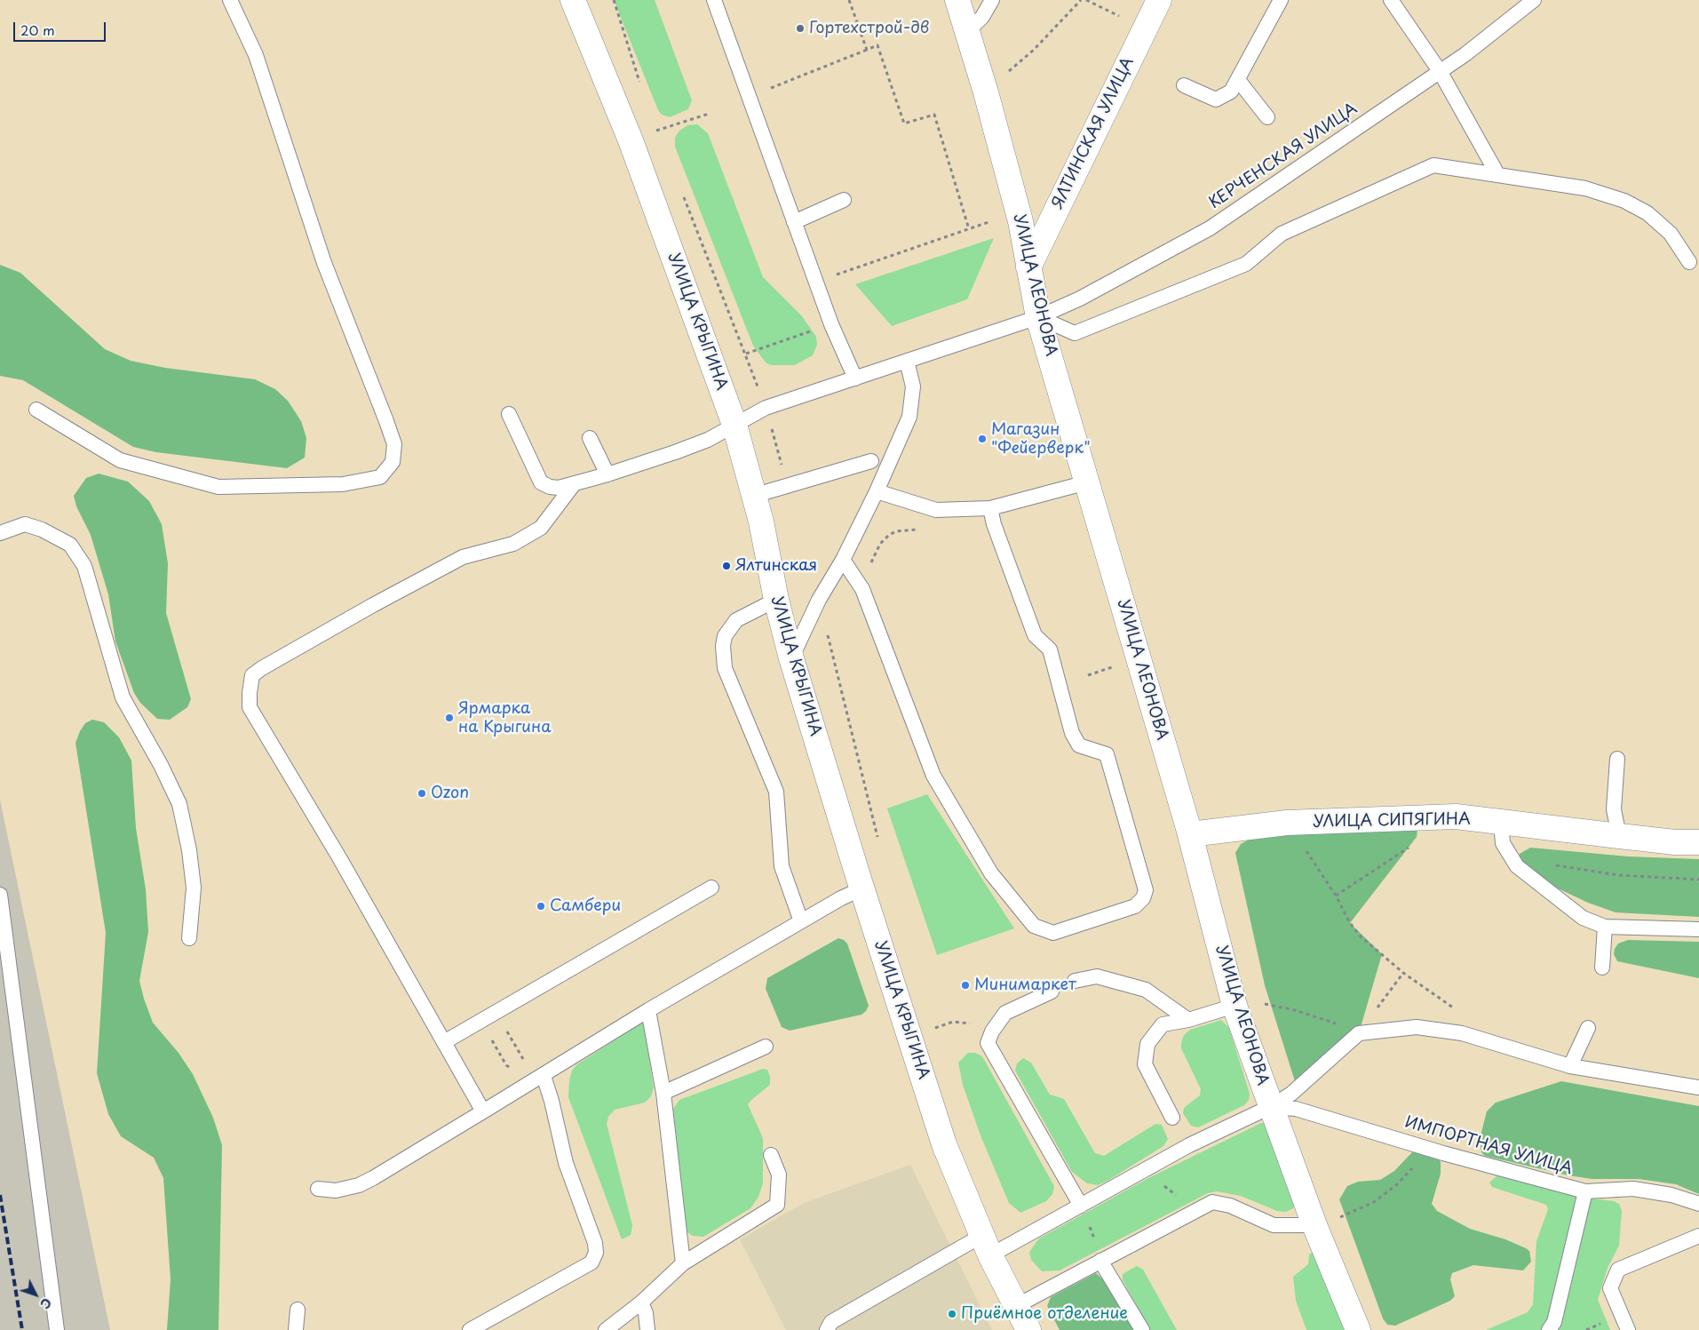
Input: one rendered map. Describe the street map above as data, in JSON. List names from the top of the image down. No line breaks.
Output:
{"streets":{"street":["ЯЛТИНСКАЯ УЛИЦА","УЛИЦА ЛЕОНОВА","УЛИЦА КРЫГИНА","УЛИЦА СИПЯГИНА"],"lane":["КЕРЧЕНСКАЯ УЛИЦА","ИМПОРТНАЯ УЛИЦА"]},"crossings":[["ЯЛТИНСКАЯ УЛИЦА","УЛИЦА ЛЕОНОВА"],["КЕРЧЕНСКАЯ УЛИЦА","УЛИЦА ЛЕОНОВА"],["КЕРЧЕНСКАЯ УЛИЦА","УЛИЦА КРЫГИНА"],["УЛИЦА ЛЕОНОВА","УЛИЦА СИПЯГИНА"],["УЛИЦА ЛЕОНОВА","ИМПОРТНАЯ УЛИЦА"]],"places":["Гортехстрой-дв","Магазин \"Фейерверк\"","Ялтинская","Ярмарка на Крыгина","Ozon","Самбери","Минимаркет","Приёмное отделение"],"scale_bar":"20 m","north":"bottom right"}
